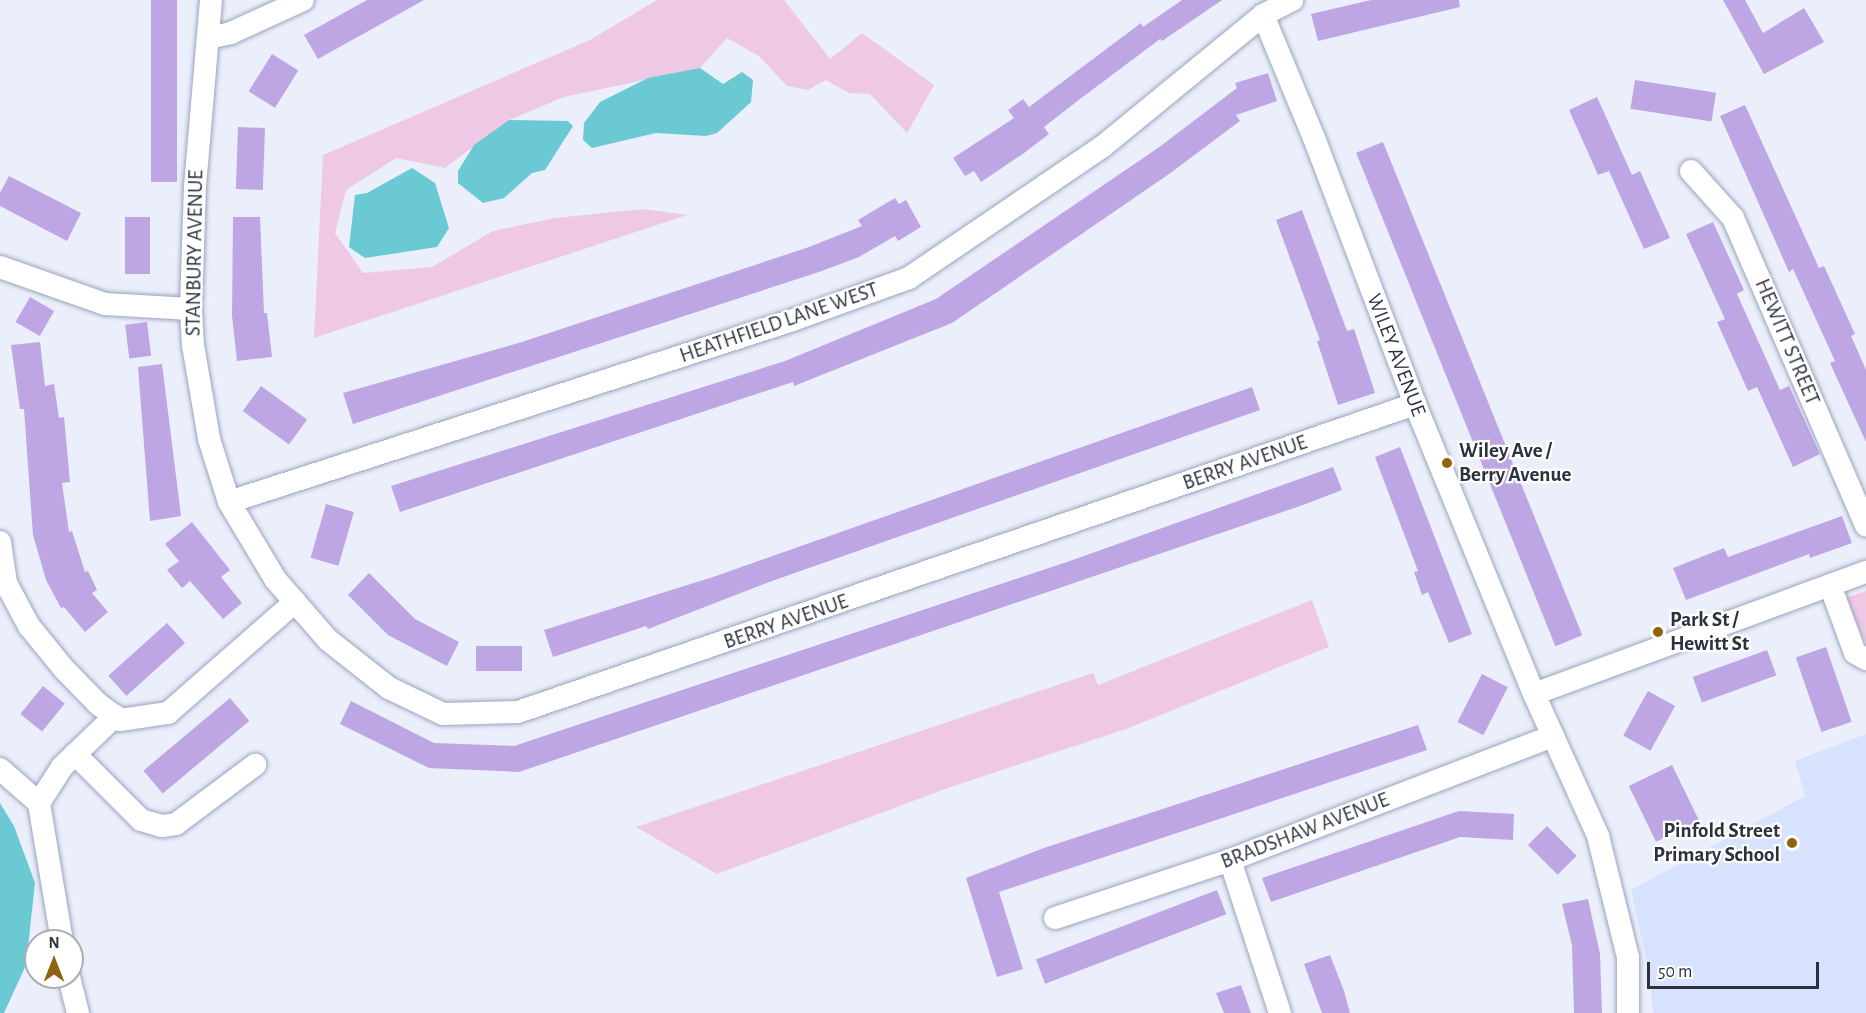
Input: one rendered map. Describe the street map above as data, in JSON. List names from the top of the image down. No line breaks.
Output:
{"streets":{"street":["STANBURY AVENUE","HEATHFIELD LANE WEST","HEWITT STREET","WILEY AVENUE","BERRY AVENUE","BRADSHAW AVENUE"]},"crossings":[["STANBURY AVENUE","HEATHFIELD LANE WEST"],["STANBURY AVENUE","BERRY AVENUE"],["HEATHFIELD LANE WEST","WILEY AVENUE"],["HEATHFIELD LANE WEST","BERRY AVENUE"],["WILEY AVENUE","BERRY AVENUE"],["WILEY AVENUE","BRADSHAW AVENUE"]],"places":["Wiley Ave / Berry Avenue","Park St / Hewitt St","Pinfold Street Primary School"],"scale_bar":"50 m","north":"top"}
